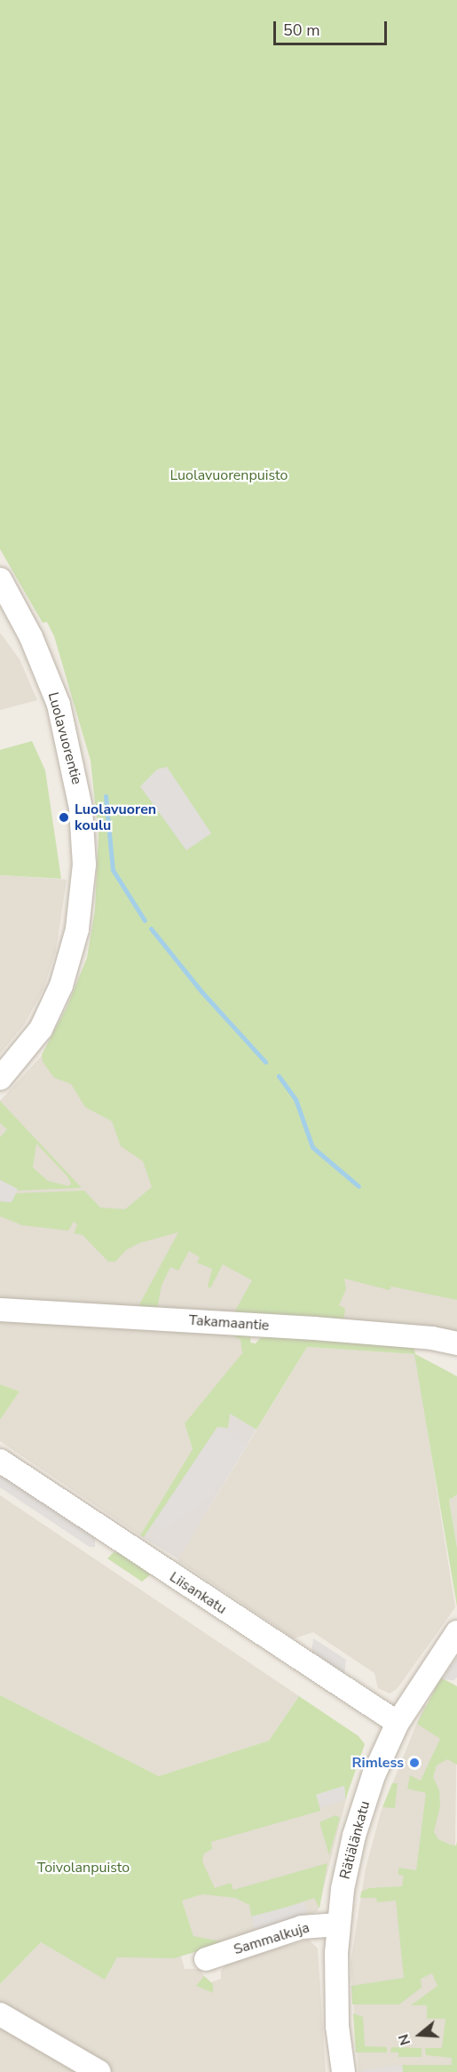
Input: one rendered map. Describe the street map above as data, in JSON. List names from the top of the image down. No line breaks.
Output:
{"streets":{"street":["Luolavuorentie","Takamaantie","Liisankatu","Rätiälänkatu","Sammalkuja"]},"crossings":[["Liisankatu","Rätiälänkatu"],["Rätiälänkatu","Sammalkuja"]],"parks":["Luolavuorenpuisto","Toivolanpuisto"],"places":["Luolavuoren koulu","Rimless"],"scale_bar":"50 m","north":"left"}
